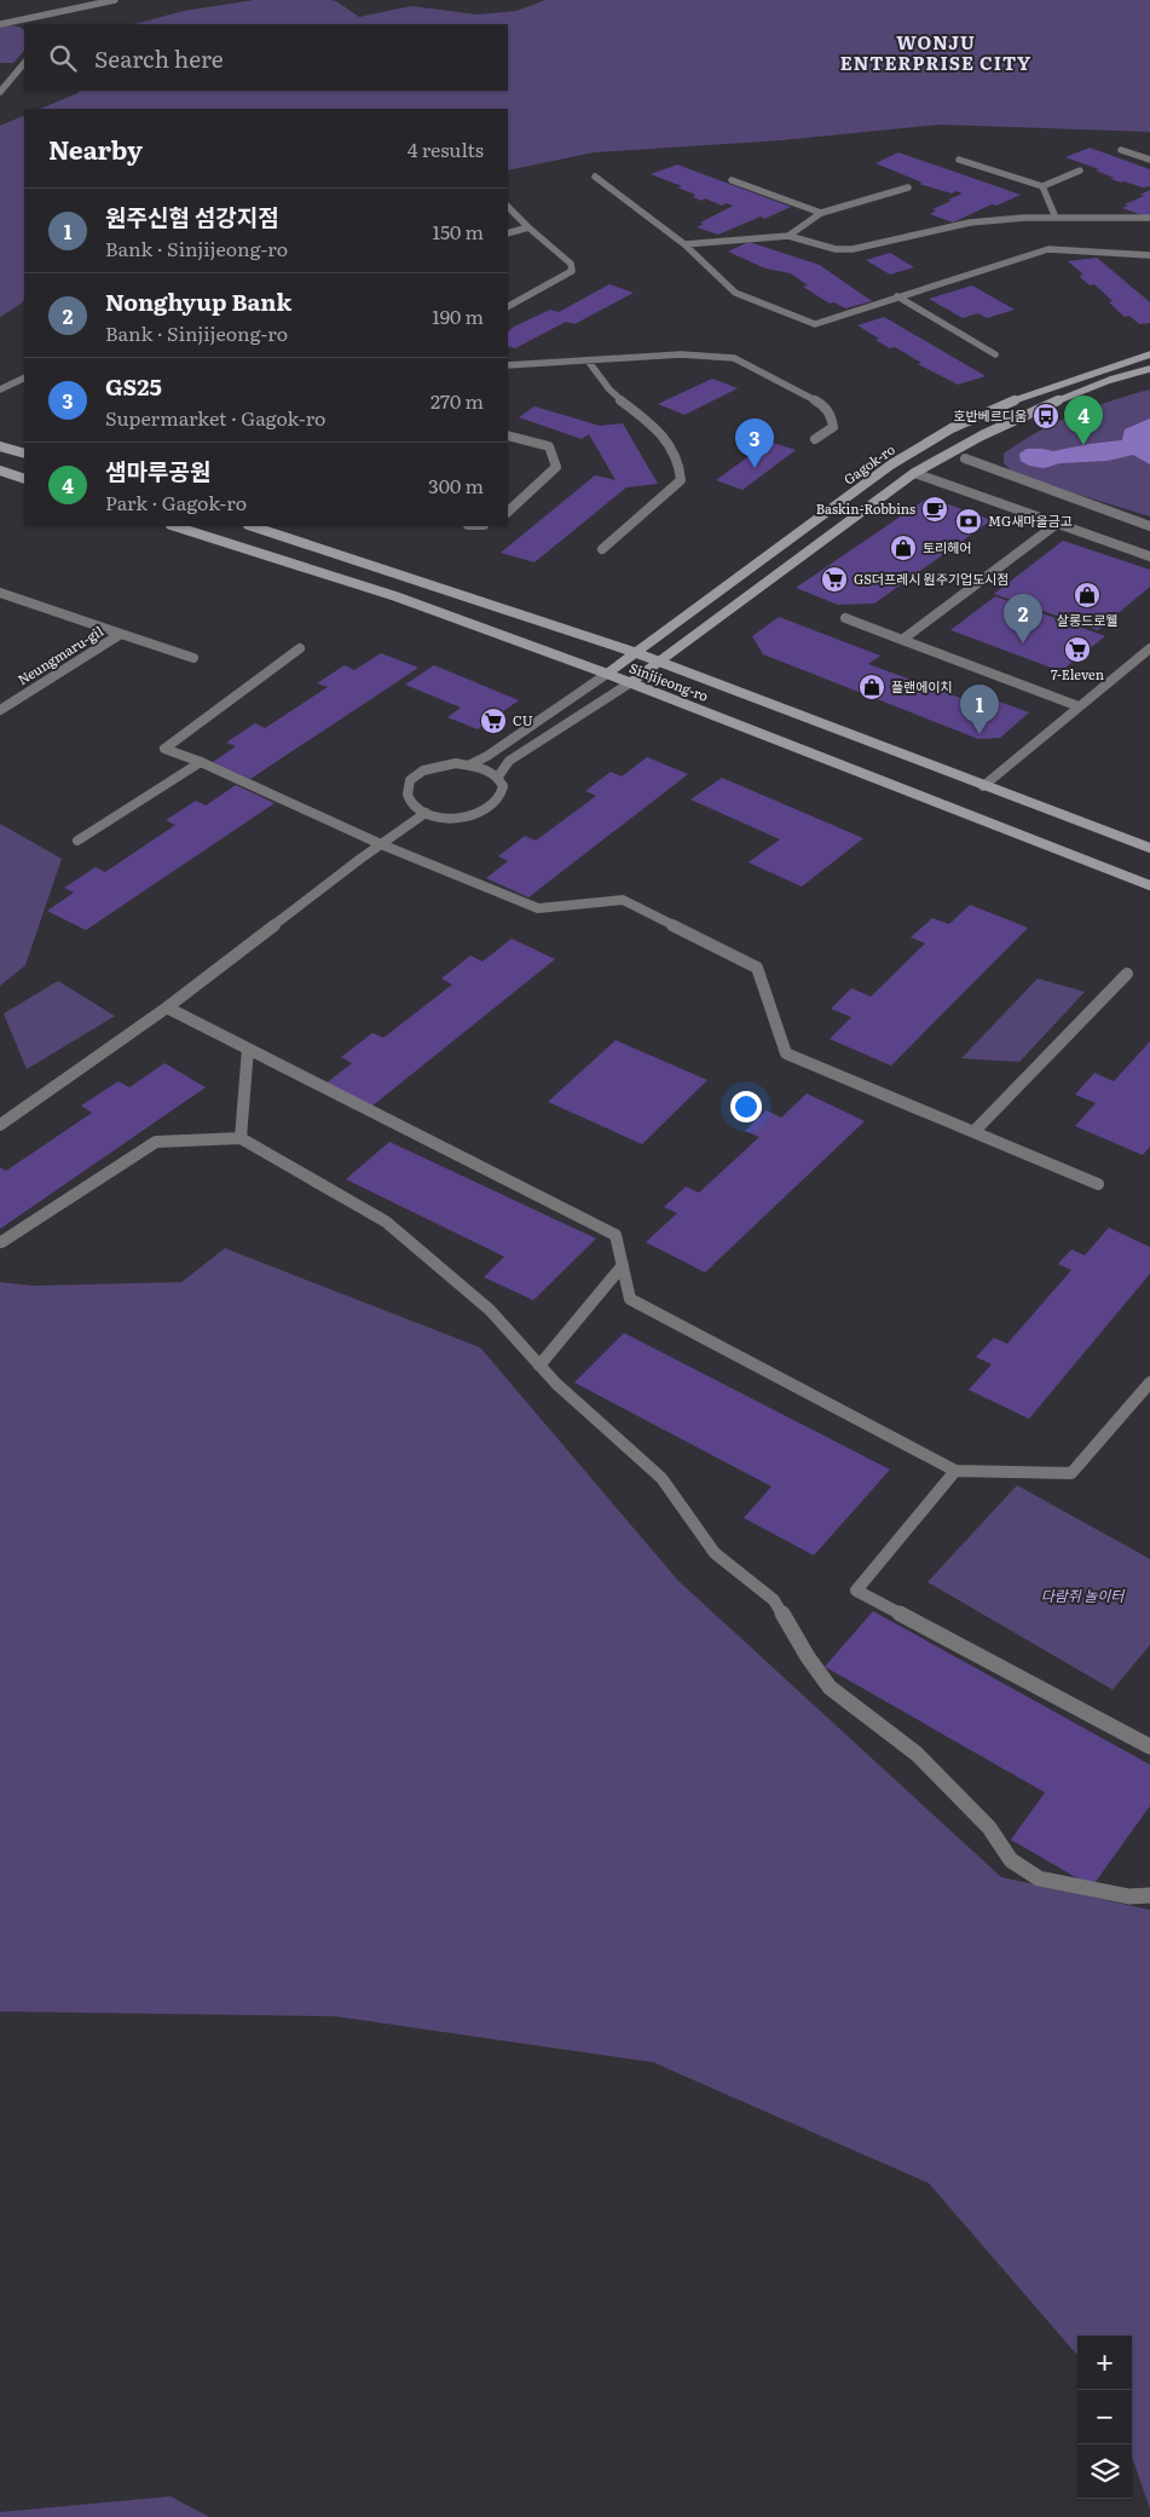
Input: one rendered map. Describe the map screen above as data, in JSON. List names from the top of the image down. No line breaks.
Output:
{"streets":{"street":["Gagok-ro","Neungmaru-gil","Sinjijeong-ro"]},"crossings":[["Gagok-ro","Sinjijeong-ro"]],"districts":["WONJU ENTERPRISE CITY"],"parks":["다람쥐 놀이터"],"places":{"bus stop":["호반베르디움"],"cafe":["Baskin-Robbins"],"bank":["MG새마을금고"],"shop":["토리헤어","살롱드로웰","플랜에이치"],"supermarket":["GS더프레시 원주기업도시점","7-Eleven","CU"]},"page":{"search":"Search here","heading":["Nearby","4 results"],"list":[{"mark":"1","name":"원주신협 섬강지점","note":"Bank · Sinjijeong-ro","value":"150 m"},{"mark":"2","name":"Nonghyup Bank","note":"Bank · Sinjijeong-ro","value":"190 m"},{"mark":"3","name":"GS25","note":"Supermarket · Gagok-ro","value":"270 m"},{"mark":"4","name":"샘마루공원","note":"Park · Gagok-ro","value":"300 m"}],"pins":["4","3","2","1"],"map_buttons":["+","−"]}}
